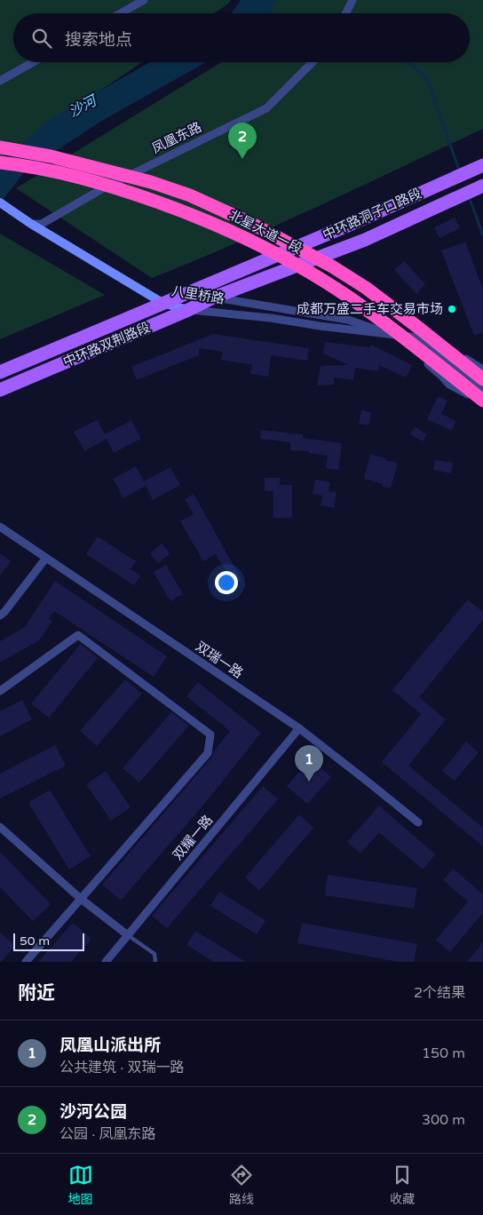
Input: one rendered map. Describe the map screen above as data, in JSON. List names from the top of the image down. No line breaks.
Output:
{"streets":{"highway":["北星大道一段"],"main road":["中环路洞子口路段","八里桥路","中环路双荆路段"],"street":["凤凰东路","双瑞一路","双耀一路"]},"crossings":[["凤凰东路","八里桥路"],["中环路洞子口路段","八里桥路"],["中环路洞子口路段","中环路双荆路段"],["北星大道一段","八里桥路"],["八里桥路","中环路双荆路段"],["双瑞一路","双耀一路"]],"water":["沙河"],"places":["成都万盛二手车交易市场"],"scale_bar":"50 m","page":{"search":"搜索地点","pins":["2","1"],"scale":"50 m","heading":["附近","2个结果"],"list":[{"mark":"1","name":"凤凰山派出所","note":"公共建筑 · 双瑞一路","value":"150 m"},{"mark":"2","name":"沙河公园","note":"公园 · 凤凰东路","value":"300 m"}],"nav":["地图","路线","收藏"]}}
